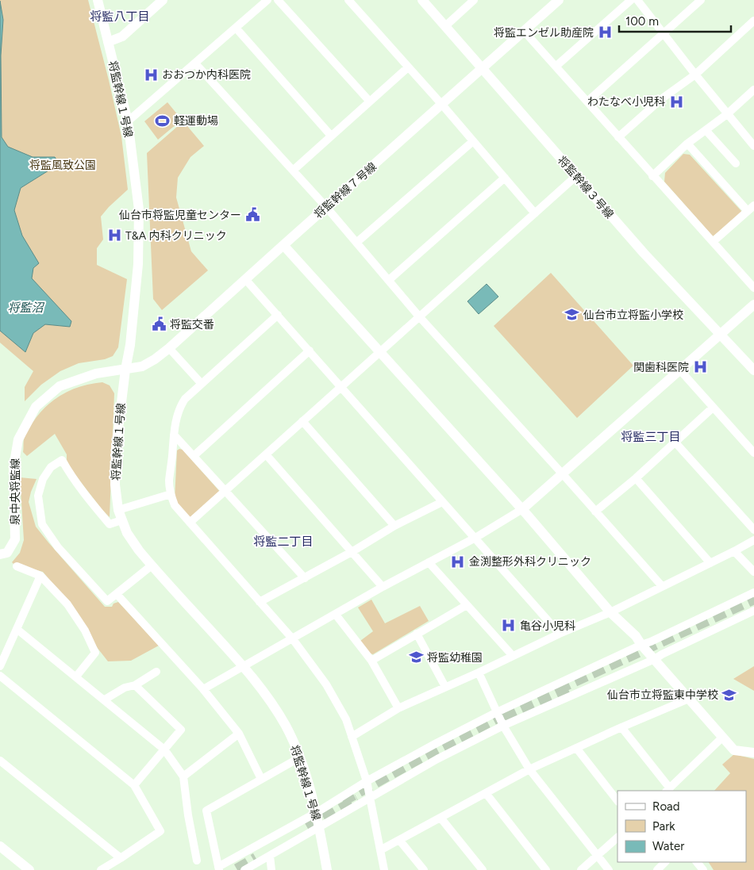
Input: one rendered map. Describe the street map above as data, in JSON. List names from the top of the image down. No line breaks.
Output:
{"streets":{"street":["将監幹線１号線","将監幹線３号線","将監幹線７号線","泉中央将監線"]},"crossings":[["将監幹線１号線","将監幹線７号線"],["将監幹線１号線","泉中央将監線"],["将監幹線３号線","将監幹線７号線"],["将監幹線７号線","泉中央将監線"]],"districts":["将監八丁目","将監三丁目","将監二丁目"],"water":["将監沼"],"parks":["将監風致公園"],"places":{"hospital":["将監エンゼル助産院","おおつか内科医院","わたなべ小児科","T&A 内科クリニック","関歯科医院","金渕整形外科クリニック","亀谷小児科"],"sports":["軽運動場"],"public building":["仙台市将監児童センター","将監交番"],"school or university":["仙台市立将監小学校","将監幼稚園","仙台市立将監東中学校"]},"legend":["Road","Park","Water"],"scale_bar":"100 m"}
